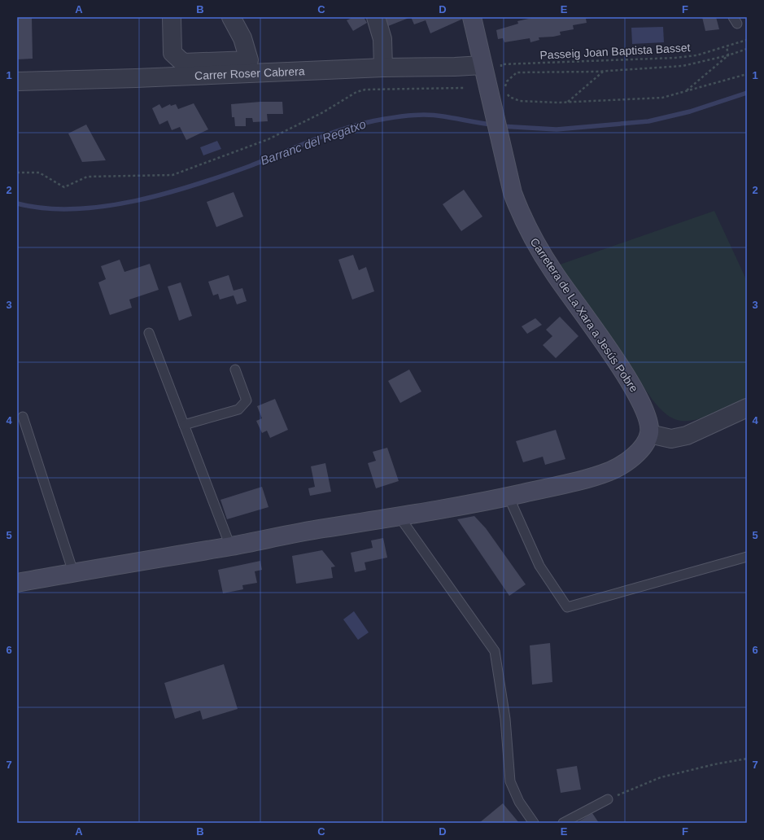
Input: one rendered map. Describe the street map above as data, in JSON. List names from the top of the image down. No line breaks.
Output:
{"streets":{"main road":["Carretera de La Xara a Jesús Pobre"],"street":["Carrer Roser Cabrera"],"path":["Passeig Joan Baptista Basset"]},"crossings":[["Carrer Roser Cabrera","Carretera de La Xara a Jesús Pobre"]],"water":["Barranc del Regatxo"],"grid":{"columns":["A","B","C","D","E","F"],"rows":["1","2","3","4","5","6","7"]}}
